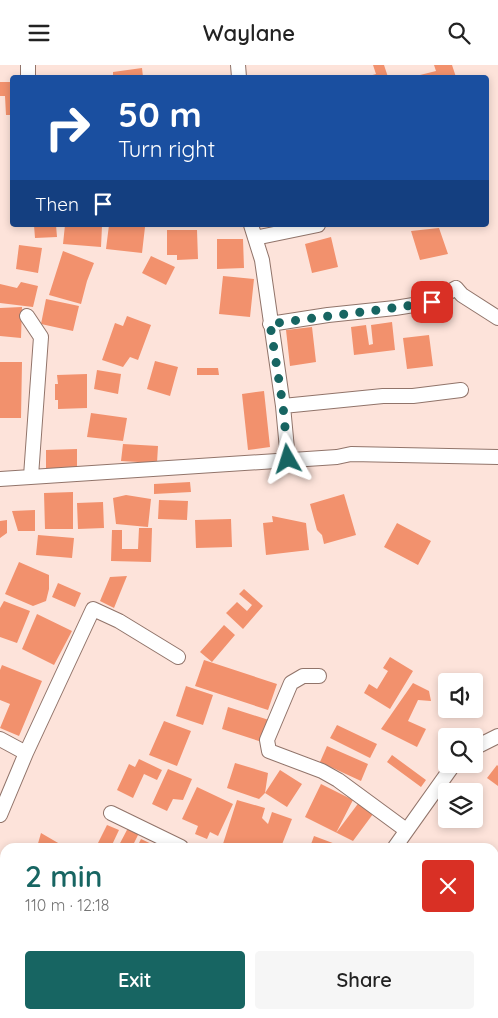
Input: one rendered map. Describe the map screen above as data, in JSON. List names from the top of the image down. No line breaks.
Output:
{"page":{"header":"Waylane","turn":["50 m","Turn right"],"then":"Then","heading":["2 min","110 m · 12:18"],"buttons":["Exit","Share"]}}
